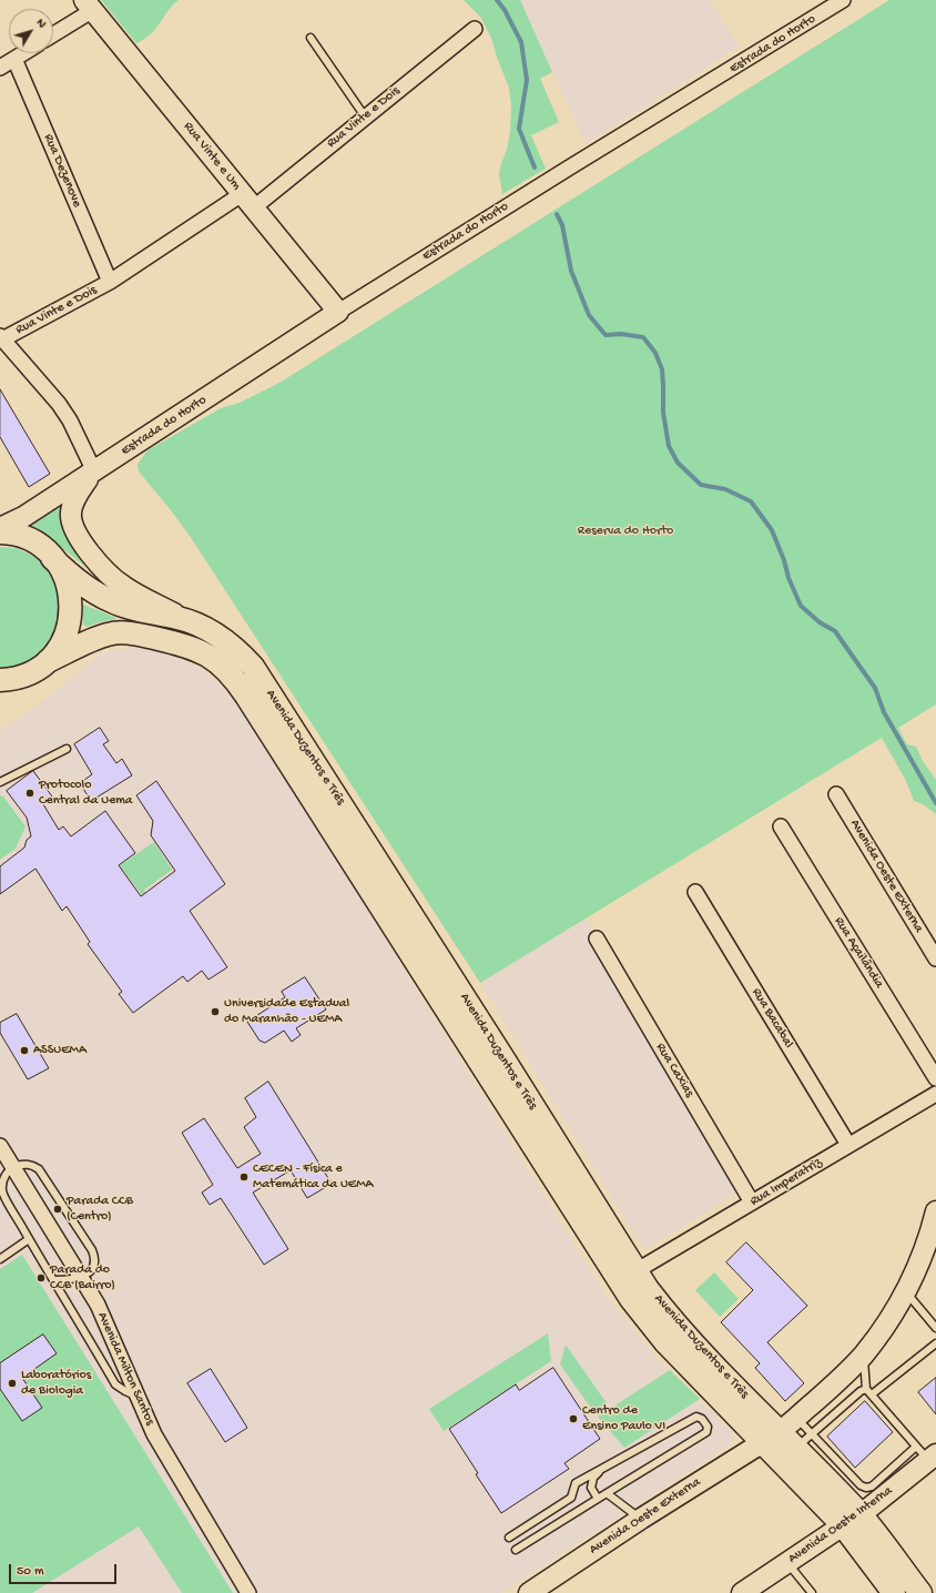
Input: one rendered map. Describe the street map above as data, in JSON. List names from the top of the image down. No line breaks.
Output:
{"streets":{"main road":["Avenida Duzentos e Três"],"street":["Estrada do Horto","Rua Vinte e Dois","Rua Vinte e Um","Rua Dezenove","Avenida Oeste Externa","Rua Açailândia","Rua Bacabal","Rua Caxias","Rua Imperatriz","Avenida Milton Santos","Avenida Oeste Interna"]},"crossings":[["Estrada do Horto","Rua Vinte e Dois"],["Estrada do Horto","Rua Vinte e Um"],["Estrada do Horto","Avenida Duzentos e Três"],["Rua Vinte e Dois","Rua Vinte e Um"],["Rua Vinte e Dois","Rua Dezenove"],["Avenida Duzentos e Três","Avenida Oeste Externa"],["Avenida Duzentos e Três","Rua Imperatriz"],["Avenida Duzentos e Três","Avenida Oeste Interna"],["Rua Bacabal","Rua Imperatriz"],["Rua Caxias","Rua Imperatriz"]],"parks":["Reserva do Horto"],"places":["Protocolo Central da Uema","Universidade Estadual do Maranhão - UEMA","ASSUEMA","CECEN - Física e Matemática da UEMA","Parada CCB (Centro)","Parada do CCB (Bairro)","Laboratórios de Biologia","Centro de Ensino Paulo VI"],"scale_bar":"50 m","north":"top right"}
